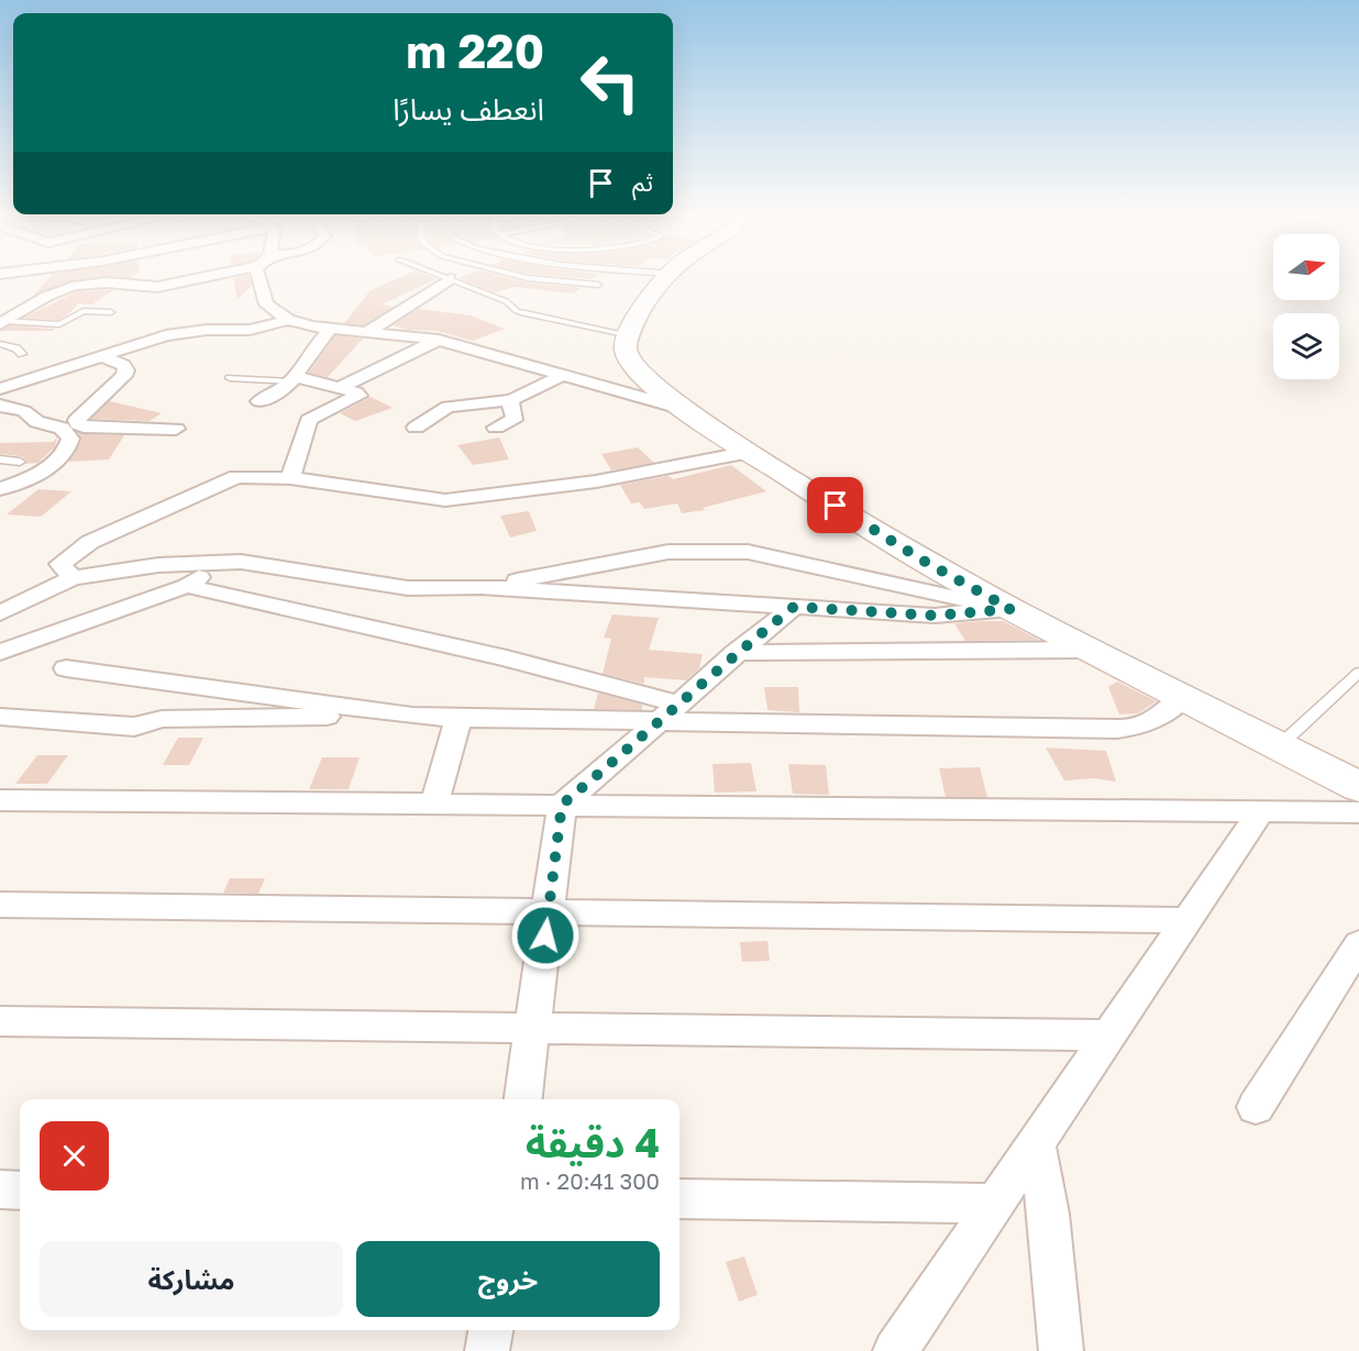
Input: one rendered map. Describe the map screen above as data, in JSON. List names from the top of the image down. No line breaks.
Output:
{"north":"right","page":{"turn":["220 m","انعطف يسارًا"],"then":"ثم","heading":["4 دقيقة","300 m · 20:41"],"buttons":["خروج","مشاركة"]}}
